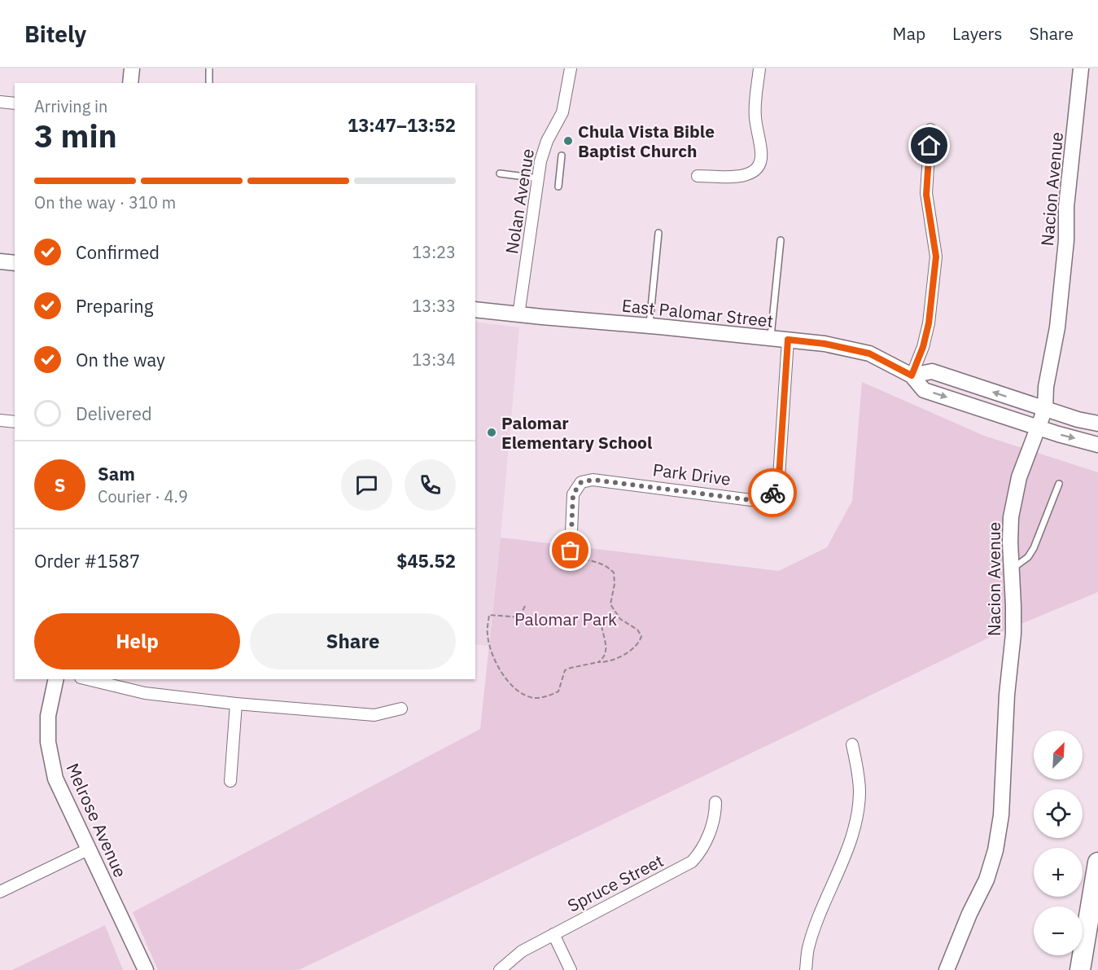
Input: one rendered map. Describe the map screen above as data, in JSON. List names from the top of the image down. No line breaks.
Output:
{"streets":{"street":["Nacion Avenue","Nolan Avenue","East Palomar Street","Park Drive","Melrose Avenue","Spruce Street"]},"crossings":[["Nacion Avenue","East Palomar Street"],["Nolan Avenue","East Palomar Street"],["East Palomar Street","Park Drive"]],"parks":["Palomar Park"],"places":["Chula Vista Bible Baptist Church","Palomar Elementary School"],"north":"top right","page":{"header":"Bitely","nav":["Map","Layers","Share"],"heading":["3 min","Arriving in","13:47–13:52"],"panel":["Sam","Courier · 4.9","Order #1587","$45.52"],"bar":"On the way · 310 m","list":[["Confirmed","13:23"],["Preparing","13:33"],["On the way","13:34"],"Delivered"],"round":"S","buttons":["Help","Share"],"map_buttons":["+","−"]}}
